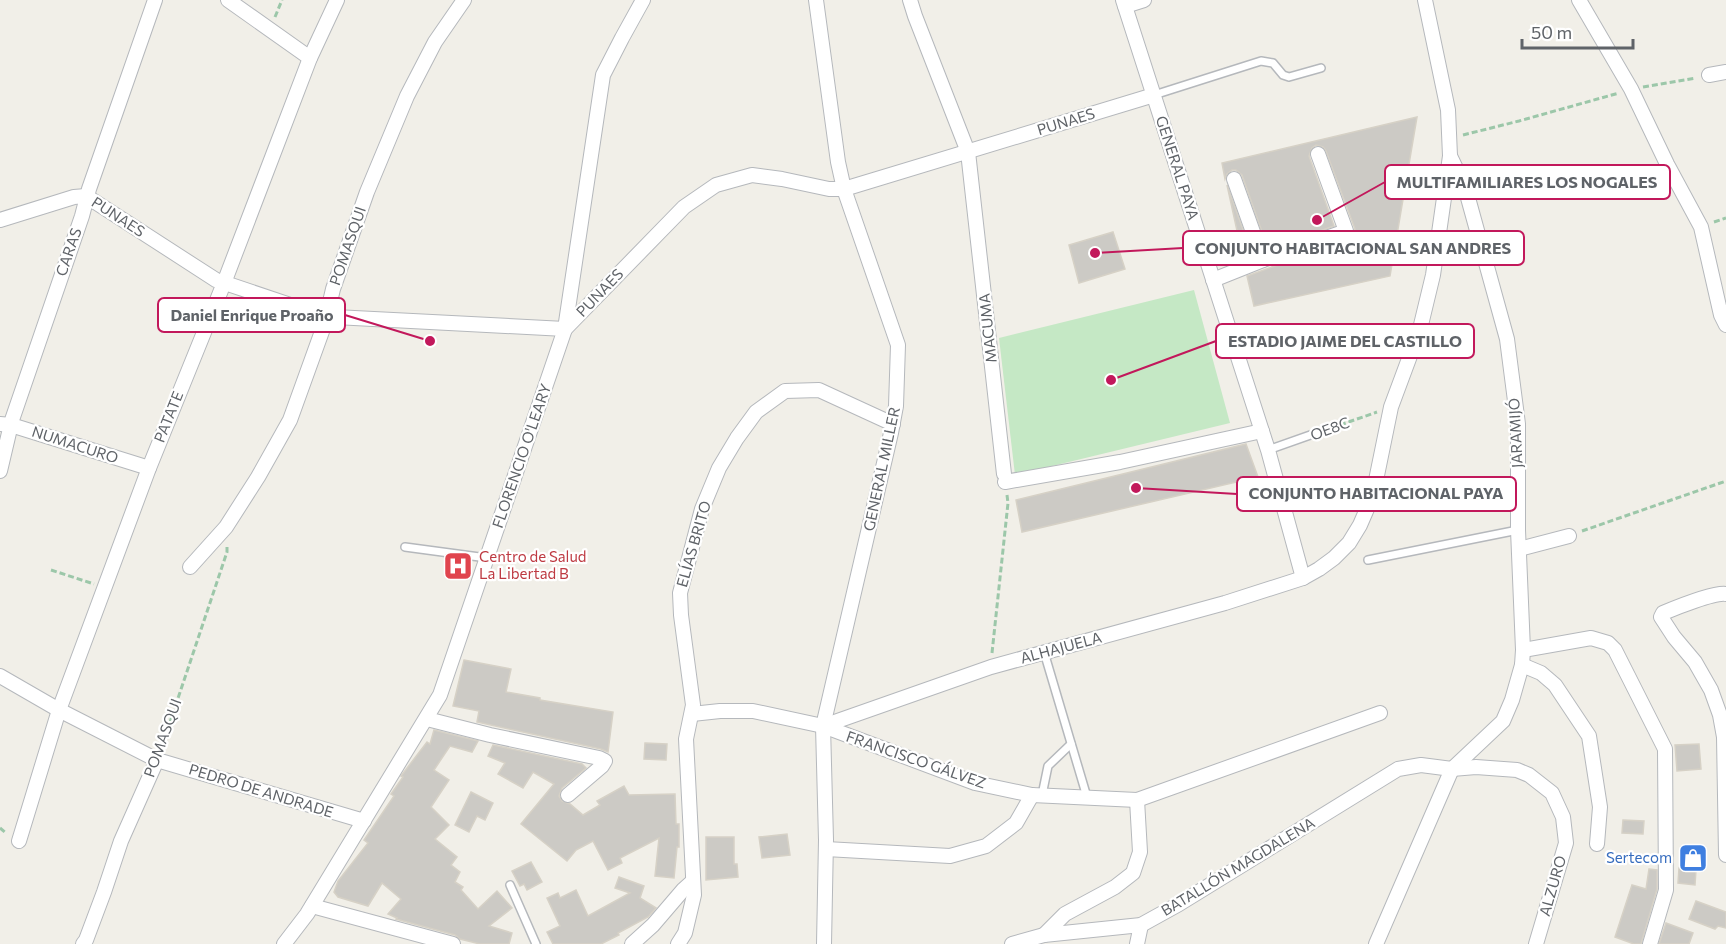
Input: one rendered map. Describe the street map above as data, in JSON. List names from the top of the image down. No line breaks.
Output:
{"streets":{"street":["PUNAES","GENERAL PAYA","POMASQUI","CARAS","MACUMA","PATATE","JARAMIJÓ","NUMACURO","FLORENCIO O'LEARY","GENERAL MILLER","ELÍAS BRITO","ALHAJUELA","FRANCISCO GÁLVEZ","PEDRO DE ANDRADE","BATALLÓN MAGDALENA","ALZURO"],"lane":["OE8C"]},"crossings":[["PUNAES","GENERAL PAYA"],["PUNAES","POMASQUI"],["PUNAES","CARAS"],["PUNAES","MACUMA"],["PUNAES","PATATE"],["PUNAES","FLORENCIO O'LEARY"],["PUNAES","GENERAL MILLER"],["GENERAL PAYA","OE8C"],["GENERAL PAYA","ALHAJUELA"],["POMASQUI","PEDRO DE ANDRADE"],["CARAS","NUMACURO"],["PATATE","NUMACURO"],["PATATE","PEDRO DE ANDRADE"],["OE8C","ALHAJUELA"],["JARAMIJÓ","ALHAJUELA"],["JARAMIJÓ","BATALLÓN MAGDALENA"],["JARAMIJÓ","ALZURO"],["FLORENCIO O'LEARY","PEDRO DE ANDRADE"],["GENERAL MILLER","ELÍAS BRITO"],["GENERAL MILLER","ALHAJUELA"],["GENERAL MILLER","FRANCISCO GÁLVEZ"],["ELÍAS BRITO","FRANCISCO GÁLVEZ"],["ALHAJUELA","FRANCISCO GÁLVEZ"],["BATALLÓN MAGDALENA","ALZURO"]],"places":{"other":["MULTIFAMILIARES LOS NOGALES","CONJUNTO HABITACIONAL SAN ANDRES","Daniel Enrique Proaño","ESTADIO JAIME DEL CASTILLO","CONJUNTO HABITACIONAL PAYA"],"hospital":["Centro de Salud La Libertad B"],"shop":["Sertecom"]},"scale_bar":"50 m"}
